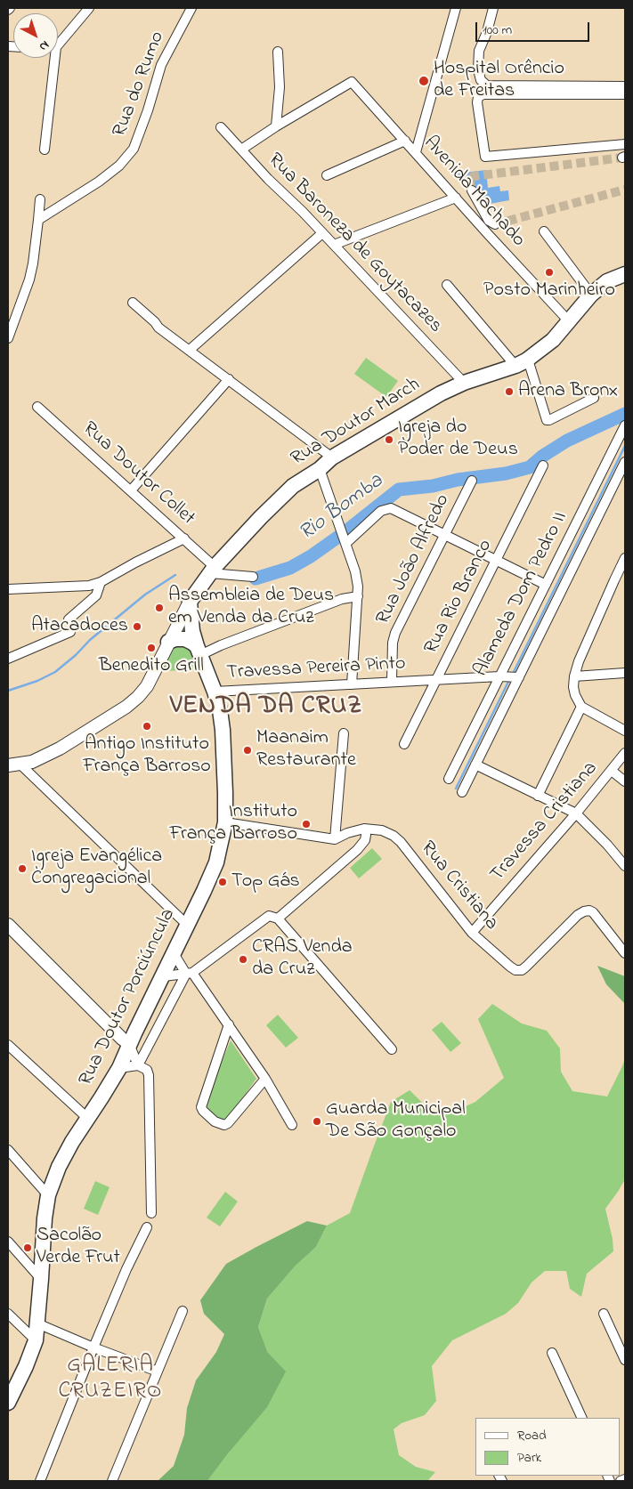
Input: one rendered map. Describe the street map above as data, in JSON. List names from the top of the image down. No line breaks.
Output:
{"streets":{"main road":["Rua Doutor March","Rua Doutor Porciúncula"],"street":["Rua do Rumo","Avenida Machado","Rua Baroneza de Goytacazes","Rua Doutor Collet","Rua João Alfredo","Alameda Dom Pedro II","Rua Rio Branco","Travessa Pereira Pinto","Travessa Cristiana","Rua Cristiana"]},"crossings":[["Avenida Machado","Rua Doutor March"],["Rua Baroneza de Goytacazes","Rua Doutor March"],["Rua Doutor March","Rua Doutor Collet"],["Rua Doutor March","Rua Doutor Porciúncula"],["Rua João Alfredo","Travessa Pereira Pinto"],["Alameda Dom Pedro II","Travessa Pereira Pinto"],["Rua Rio Branco","Travessa Pereira Pinto"],["Travessa Pereira Pinto","Rua Doutor Porciúncula"],["Travessa Cristiana","Rua Cristiana"]],"districts":["VENDA DA CRUZ","GALERIA CRUZEIRO"],"water":["Rio Bomba"],"places":["Hospital Orêncio de Freitas","Posto Marinheiro","Arena Bronx","Igreja do Poder de Deus","Assembleia de Deus em Venda da Cruz","Atacadoces","Benedito Grill","Antigo Instituto França Barroso","Maanaim Restaurante","Instituto França Barroso","Igreja Evangélica Congregacional","Top Gás","CRAS Venda da Cruz","Guarda Municipal De São Gonçalo","Sacolão Verde Frut"],"legend":["Road","Park"],"scale_bar":"100 m","north":"bottom right"}
